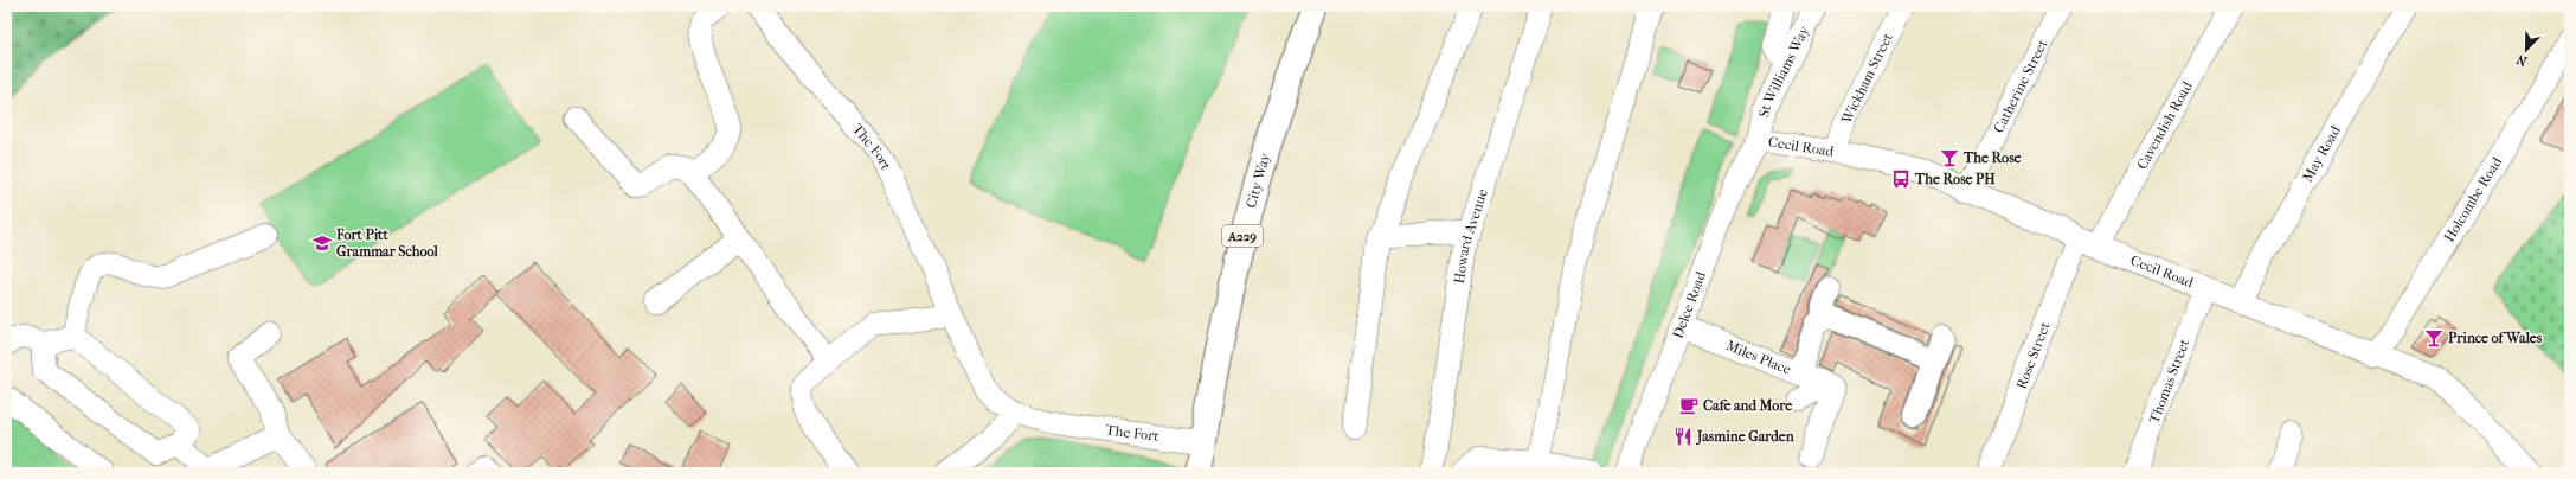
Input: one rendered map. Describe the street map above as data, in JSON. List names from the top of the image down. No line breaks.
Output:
{"streets":{"main road":["City Way","A229"],"street":["St Williams Way","Wickham Street","Catherine Street","Cavendish Road","The Fort","Cecil Road","May Road","Holcombe Road","Howard Avenue","Delce Road","Rose Street","Miles Place","Thomas Street"]},"crossings":[["St Williams Way","Cecil Road"],["St Williams Way","Delce Road"],["Wickham Street","Cecil Road"],["Catherine Street","Cecil Road"],["Cavendish Road","Cecil Road"],["Cavendish Road","Rose Street"],["The Fort","City Way"],["Cecil Road","May Road"],["Cecil Road","Holcombe Road"],["Cecil Road","Delce Road"],["Cecil Road","Rose Street"],["Cecil Road","Thomas Street"],["Delce Road","Miles Place"]],"places":{"bar":["The Rose","Prince of Wales"],"bus stop":["The Rose PH"],"school or university":["Fort Pitt Grammar School"],"cafe":["Cafe and More"],"restaurant":["Jasmine Garden"]},"north":"bottom left"}
